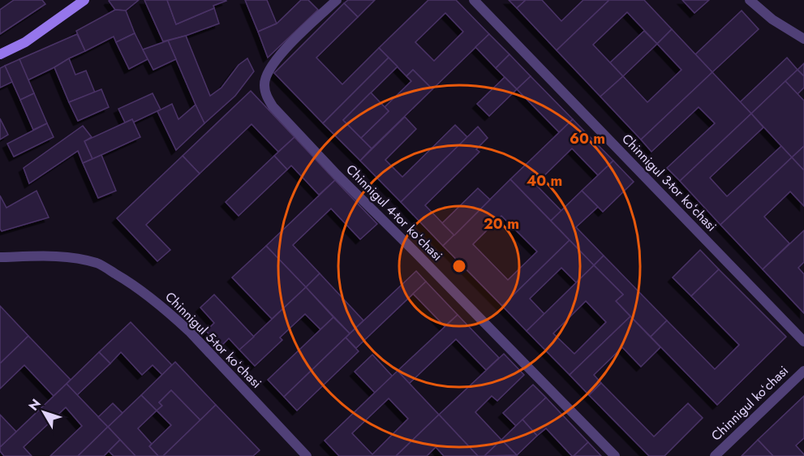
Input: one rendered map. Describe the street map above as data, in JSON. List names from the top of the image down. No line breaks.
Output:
{"streets":{"street":["Chinnigul 3-tor koʻchasi","Chinnigul 4-tor koʻchasi","Chinnigul 5-tor koʻchasi","Chinnigul koʻchasi"]},"north":"top left","rings":["60 m","40 m","20 m"]}
